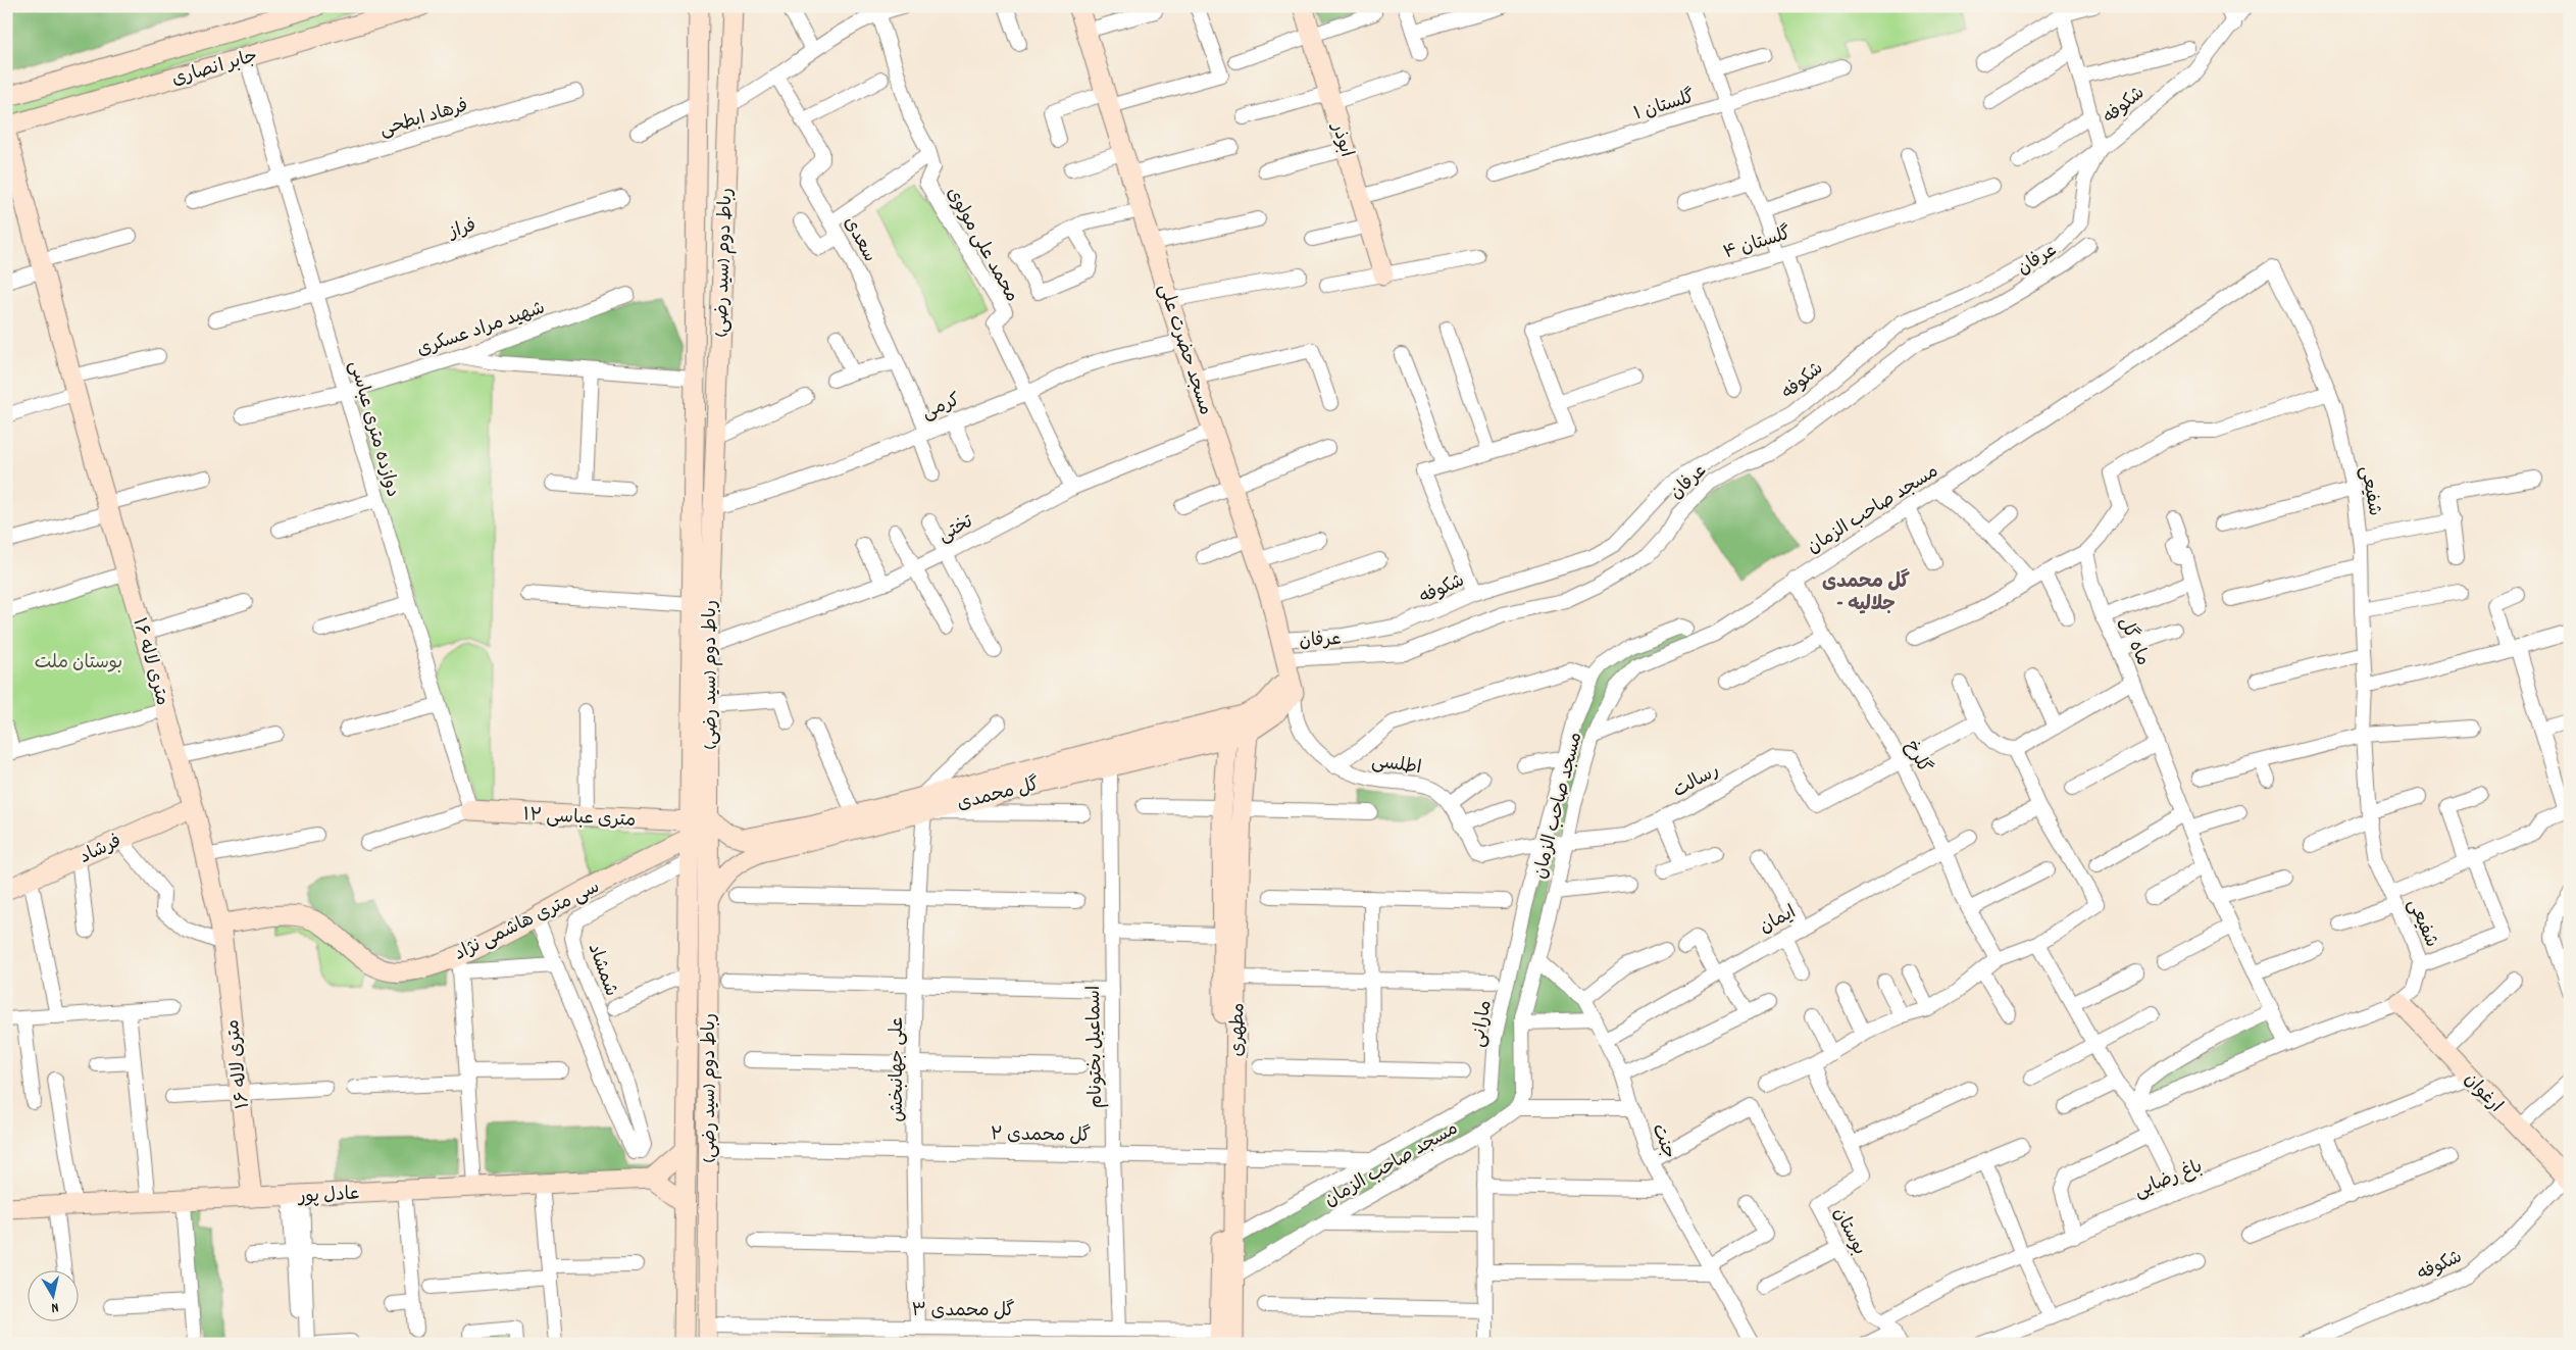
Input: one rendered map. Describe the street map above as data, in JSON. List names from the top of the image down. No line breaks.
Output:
{"streets":{"street":["جابر انصاری","گلستان ۱","شکوفه","فرهاد ابطحی","ابوذر","فراز","سعدی","گلستان ۴","محمد علی مولوی","عرفان","رباط دوم (سید رضی)","شهید مراد عسکری","مسجد حضرت علی","کرمی","دوازده متری عباسی","شفیعی","مسجد صاحب الزمان","تختی","ماه گل","۱۶ متری لاله","گلرخ","اطلسی","رسالت","گل محمدی","۱۲ متری عباسی","فرشاد","ایمان","سی متری هاشمی نژاد","شمشاد","مارانی","مطهری","اسماعیل بختونام","علی جهانبخش","ارغوان","گل محمدی ۲","جنت","باغ رضایی","عادل پور","بوستان","گل محمدی ۳"]},"crossings":[["جابر انصاری","دوازده متری عباسی"],["شکوفه","مسجد حضرت علی"],["شکوفه","ارغوان"],["فرهاد ابطحی","دوازده متری عباسی"],["فراز","دوازده متری عباسی"],["سعدی","کرمی"],["محمد علی مولوی","کرمی"],["محمد علی مولوی","تختی"],["عرفان","مسجد حضرت علی"],["عرفان","گل محمدی"],["رباط دوم (سید رضی)","کرمی"],["رباط دوم (سید رضی)","تختی"],["رباط دوم (سید رضی)","گل محمدی"],["رباط دوم (سید رضی)","۱۲ متری عباسی"],["رباط دوم (سید رضی)","سی متری هاشمی نژاد"],["رباط دوم (سید رضی)","شمشاد"],["رباط دوم (سید رضی)","گل محمدی ۲"],["رباط دوم (سید رضی)","گل محمدی ۳"],["شهید مراد عسکری","دوازده متری عباسی"],["مسجد حضرت علی","کرمی"],["مسجد حضرت علی","تختی"],["مسجد حضرت علی","اطلسی"],["مسجد حضرت علی","گل محمدی"],["دوازده متری عباسی","۱۲ متری عباسی"],["شفیعی","مسجد صاحب الزمان"],["شفیعی","ماه گل"],["شفیعی","ارغوان"],["مسجد صاحب الزمان","گلرخ"],["مسجد صاحب الزمان","اطلسی"],["مسجد صاحب الزمان","رسالت"],["مسجد صاحب الزمان","مطهری"],["مسجد صاحب الزمان","جنت"],["۱۶ متری لاله","فرشاد"],["۱۶ متری لاله","سی متری هاشمی نژاد"],["۱۶ متری لاله","عادل پور"],["گلرخ","رسالت"],["گلرخ","ایمان"],["اطلسی","رسالت"],["اطلسی","گل محمدی"],["اطلسی","مارانی"],["گل محمدی","مطهری"],["گل محمدی","اسماعیل بختونام"],["گل محمدی","علی جهانبخش"],["۱۲ متری عباسی","سی متری هاشمی نژاد"],["ایمان","جنت"],["مارانی","مطهری"],["مارانی","گل محمدی ۲"],["مطهری","گل محمدی ۲"],["مطهری","گل محمدی ۳"],["اسماعیل بختونام","گل محمدی ۲"],["اسماعیل بختونام","گل محمدی ۳"],["علی جهانبخش","گل محمدی ۲"],["علی جهانبخش","گل محمدی ۳"],["ارغوان","باغ رضایی"],["باغ رضایی","بوستان"]],"districts":["گل محمدی - جلالیه"],"parks":["بوستان ملت"],"north":"bottom"}
